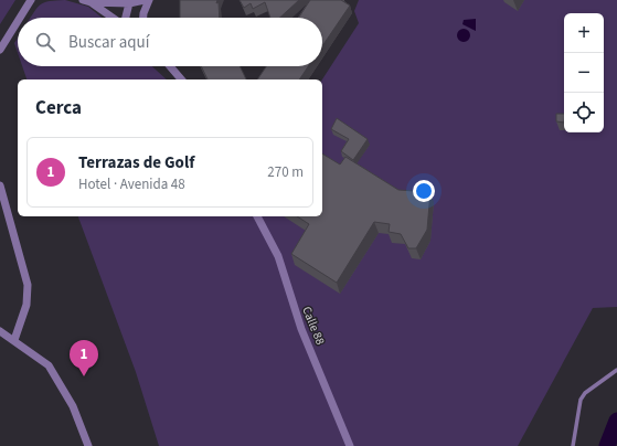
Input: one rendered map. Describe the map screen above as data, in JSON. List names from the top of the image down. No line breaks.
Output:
{"streets":{"street":["Calle 88"]},"page":{"map_buttons":["+","−"],"search":"Buscar aquí","heading":"Cerca","list":[{"mark":"1","name":"Terrazas de Golf","note":"Hotel · Avenida 48","value":"270 m"}],"pins":"1"}}
